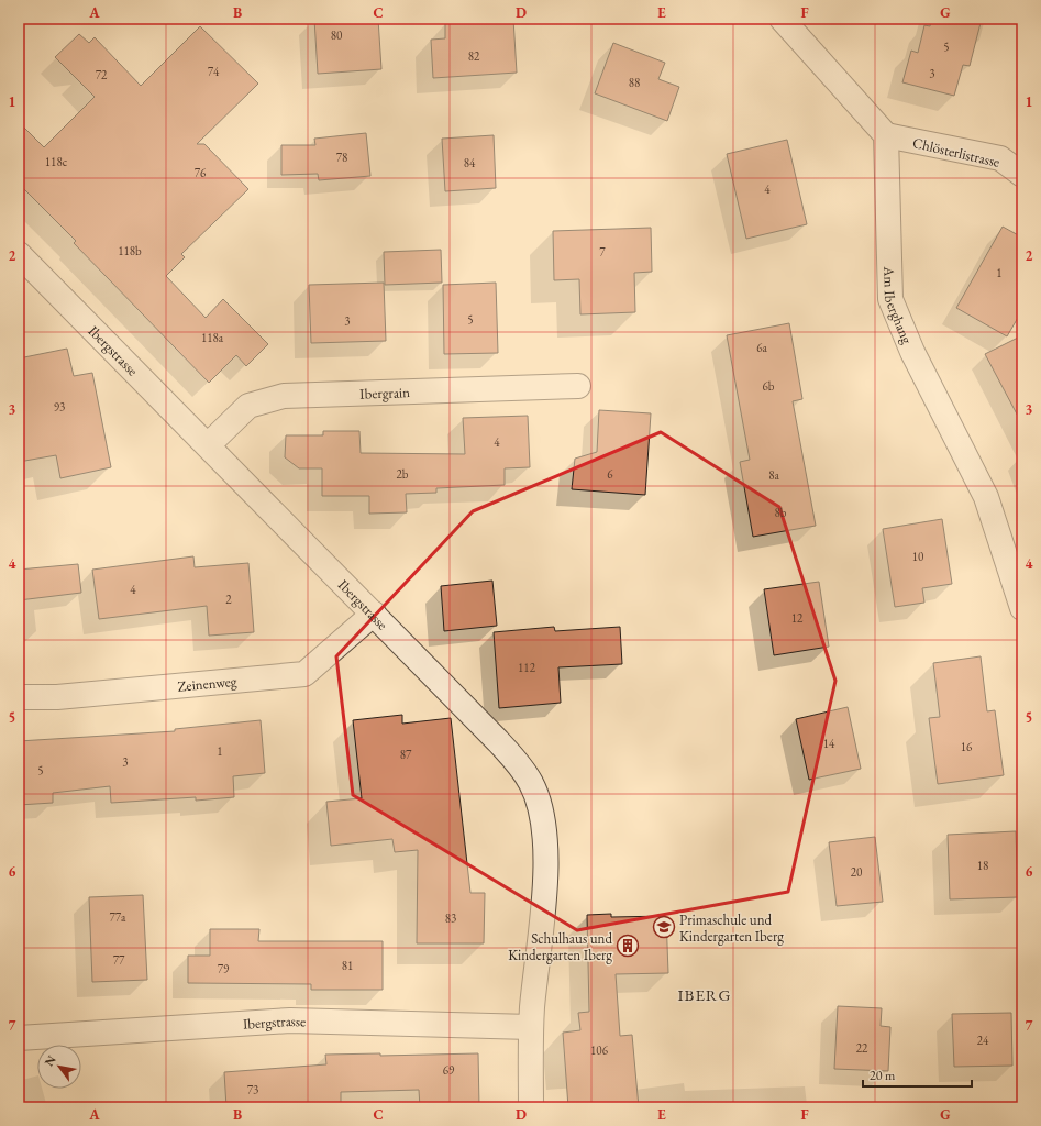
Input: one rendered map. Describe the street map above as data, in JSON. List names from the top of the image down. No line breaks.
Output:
{"streets":{"street":["Chlösterlistrasse","Am Iberghang","Ibergstrasse","Ibergrain","Zeinenweg"]},"crossings":[["Chlösterlistrasse","Am Iberghang"],["Ibergstrasse","Ibergrain"],["Ibergstrasse","Zeinenweg"]],"districts":["IBERG"],"places":{"school or university":["Primaschule und Kindergarten Iberg"],"building":["Schulhaus und Kindergarten Iberg"]},"house_numbers":["80","5","82","74","3","72","88","78","118c","84","76","4","118b","7","1","5","3","118a","6a","6b","93","4","2b","6","8a","8b","10","4","2","12","112","14","16","1","87","3","5","18","20","77a","83","77","81","79","24","22","106","69","73"],"scale_bar":"20 m","north":"top left","grid":{"columns":["A","B","C","D","E","F","G"],"rows":["1","2","3","4","5","6","7"]}}
